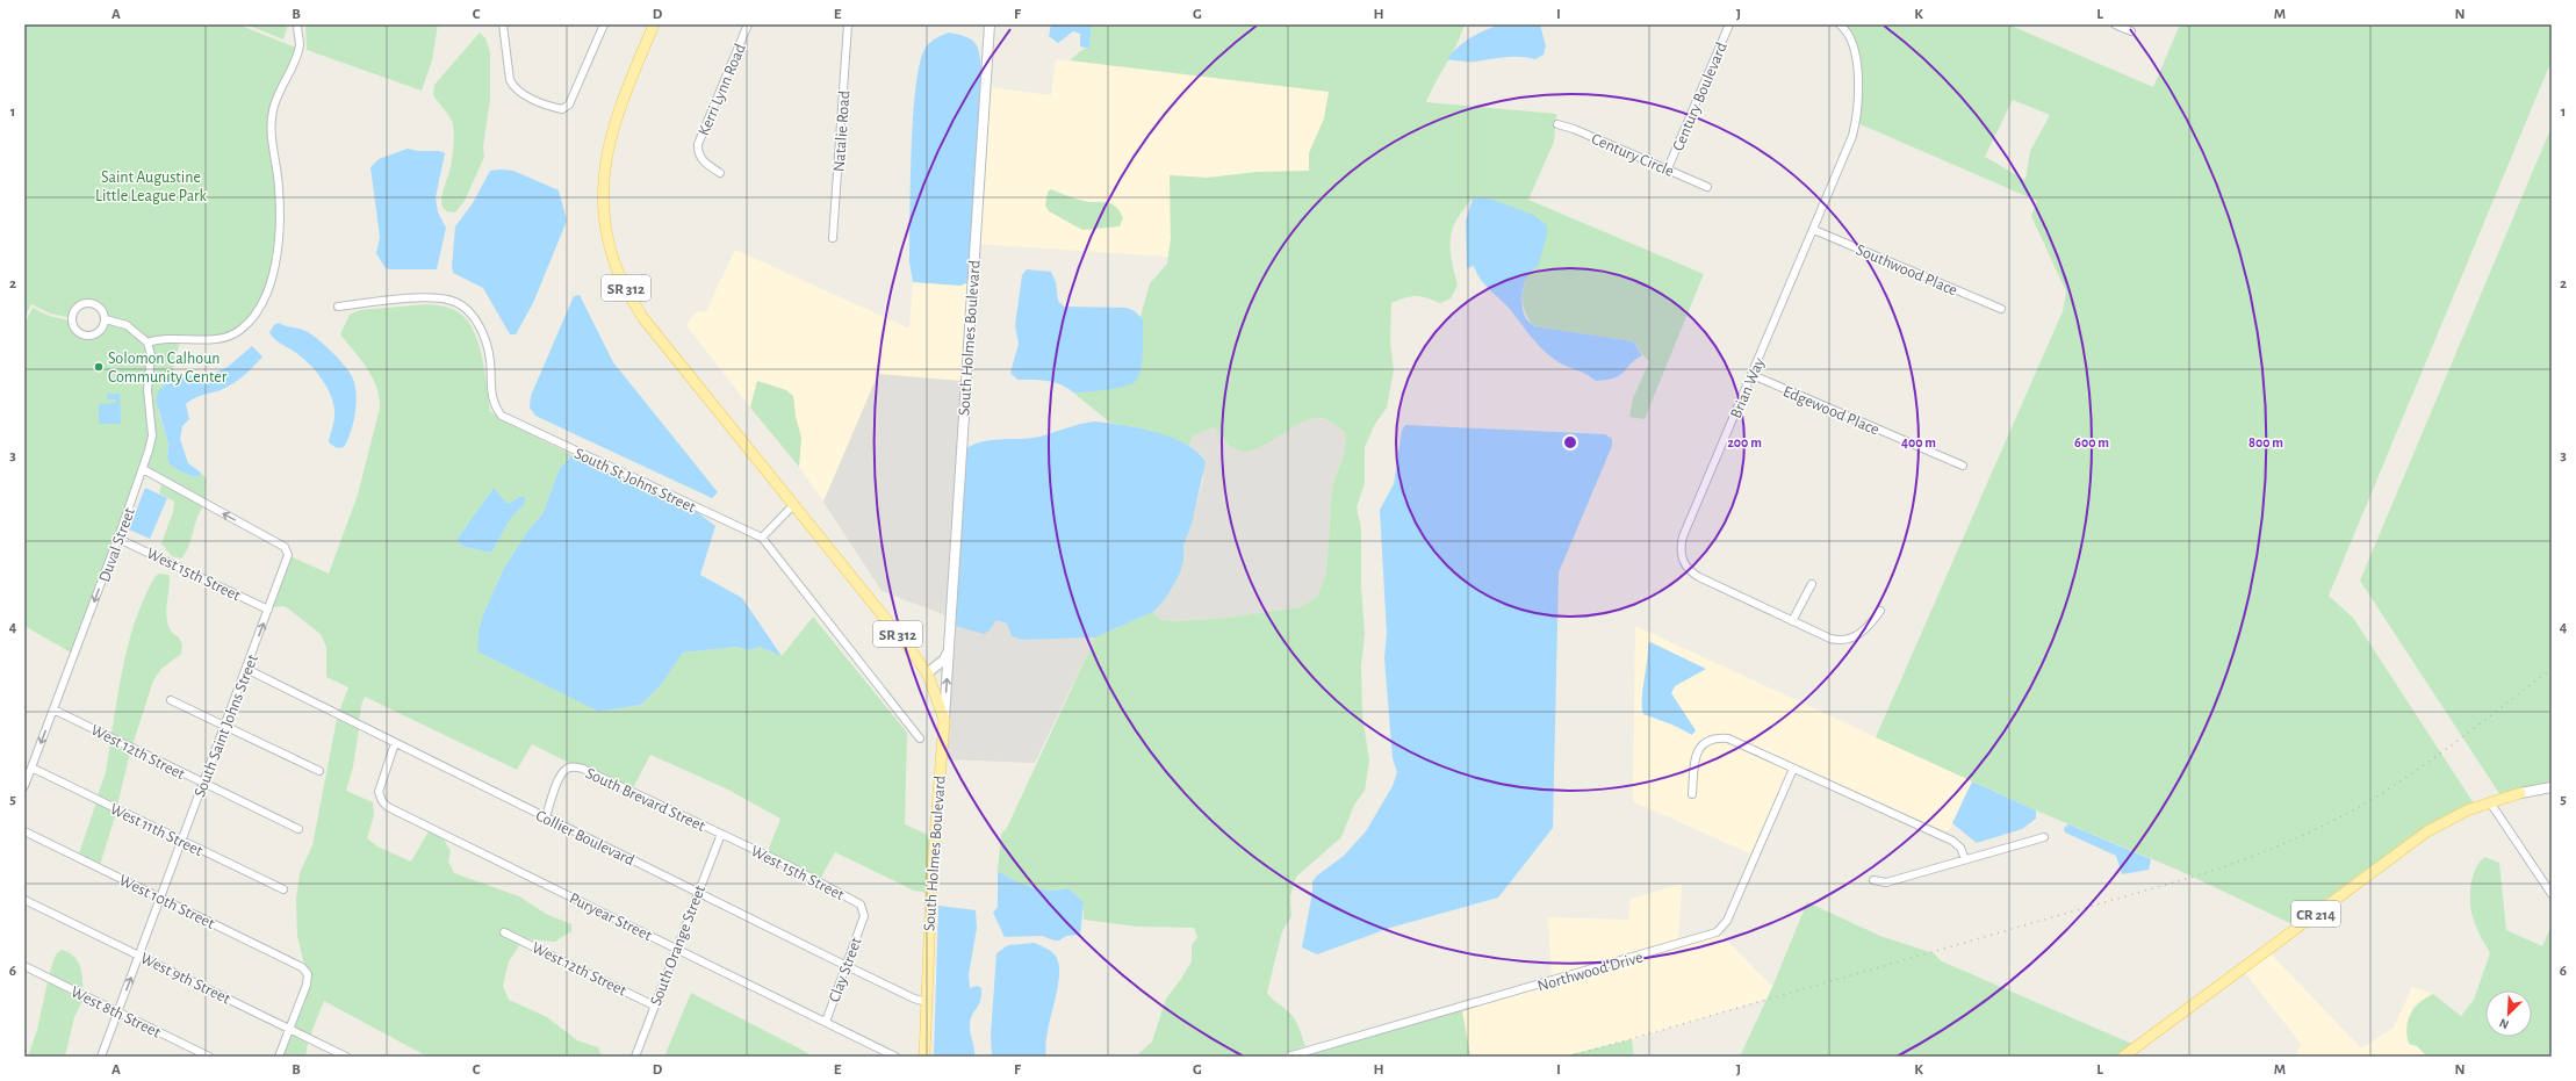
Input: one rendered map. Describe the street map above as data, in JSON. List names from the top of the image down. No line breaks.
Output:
{"streets":{"main road":["SR 312","South Holmes Boulevard","CR 214"],"street":["Kerri Lynn Road","Century Boulevard","Natalie Road","Century Circle","Southwood Place","Brian Way","Edgewood Place","South St Johns Street","Duval Street","West 15th Street","South Saint Johns Street","West 12th Street","South Brevard Street","West 11th Street","Collier Boulevard","West 10th Street","Puryear Street","South Orange Street","Clay Street","Northwood Drive","West 9th Street","West 8th Street"]},"crossings":[["Century Boulevard","Century Circle"],["Southwood Place","Brian Way"],["SR 312","South Holmes Boulevard"],["South Holmes Boulevard","Collier Boulevard"],["Brian Way","Edgewood Place"],["Duval Street","West 15th Street"],["Duval Street","South Saint Johns Street"],["Duval Street","West 12th Street"],["Duval Street","West 11th Street"],["West 15th Street","South Saint Johns Street"],["West 15th Street","South Brevard Street"],["West 15th Street","South Orange Street"],["West 15th Street","Clay Street"],["South Saint Johns Street","West 12th Street"],["South Saint Johns Street","West 11th Street"],["South Saint Johns Street","Collier Boulevard"],["South Saint Johns Street","West 10th Street"],["South Saint Johns Street","West 9th Street"],["South Saint Johns Street","West 8th Street"],["West 12th Street","South Orange Street"],["South Brevard Street","Collier Boulevard"],["South Brevard Street","South Orange Street"],["Collier Boulevard","Puryear Street"],["Collier Boulevard","South Orange Street"],["Collier Boulevard","Clay Street"],["West 10th Street","West 9th Street"],["Puryear Street","South Orange Street"],["Puryear Street","Clay Street"]],"one_way":["Duval Street"],"parks":["Saint Augustine Little League Park"],"places":["Solomon Calhoun Community Center"],"north":"bottom left","grid":{"columns":["A","B","C","D","E","F","G","H","I","J","K","L","M","N"],"rows":["1","2","3","4","5","6"]},"rings":["200 m","400 m","600 m","800 m"]}
